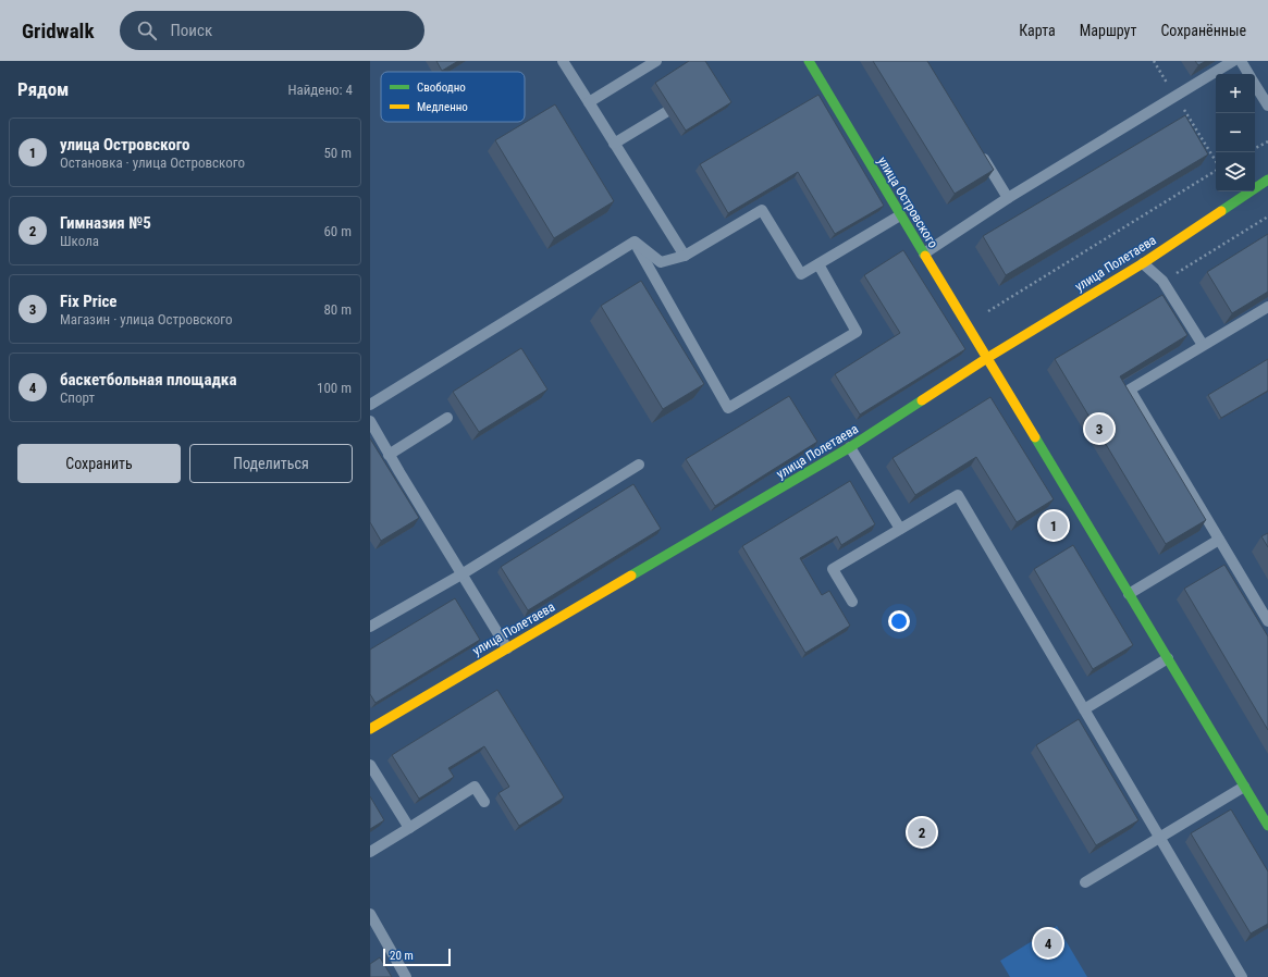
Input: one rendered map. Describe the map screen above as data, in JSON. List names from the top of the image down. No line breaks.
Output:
{"streets":{"street":["улица Островского","улица Полетаева"]},"crossings":[["улица Островского","улица Полетаева"]],"legend":["Свободно","Медленно"],"scale_bar":"20 m","page":{"header":"Gridwalk","search":"Поиск","nav":["Карта","Маршрут","Сохранённые"],"heading":["Рядом","Найдено: 4"],"map_buttons":["+","−"],"list":[{"mark":"1","name":"улица Островского","note":"Остановка · улица Островского","value":"50 m"},{"mark":"2","name":"Гимназия №5","note":"Школа","value":"60 m"},{"mark":"3","name":"Fix Price","note":"Магазин · улица Островского","value":"80 m"},{"mark":"4","name":"баскетбольная площадка","note":"Спорт","value":"100 m"}],"pins":["3","1","2","4"],"buttons":["Сохранить","Поделиться"],"scale":"20 m"}}
